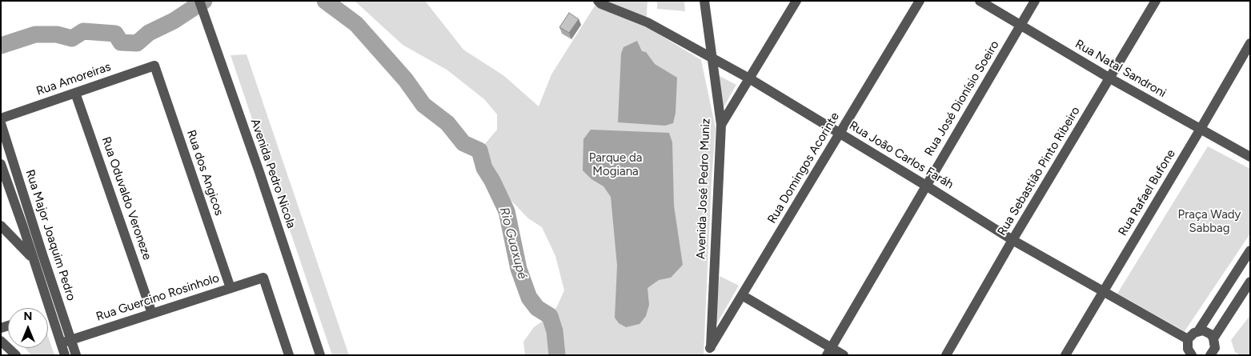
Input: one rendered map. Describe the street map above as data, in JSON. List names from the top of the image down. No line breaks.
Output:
{"streets":{"street":["Rua Natal Sandroni","Rua Amoreiras","Rua José Dionísio Soeiro","Rua João Carlos Faráh","Rua Domingos Acorinte","Rua Sebastião Pinto Ribeiro","Rua dos Angicos","Avenida Pedro Nicola","Avenida José Pedro Muniz","Rua Rafael Bufone","Rua Oduvaldo Veroneze","Rua Major Joaquim Pedro","Rua Guercino Rosinholo"]},"crossings":[["Rua Natal Sandroni","Rua José Dionísio Soeiro"],["Rua Natal Sandroni","Rua Sebastião Pinto Ribeiro"],["Rua Natal Sandroni","Rua Rafael Bufone"],["Rua Amoreiras","Rua dos Angicos"],["Rua Amoreiras","Rua Oduvaldo Veroneze"],["Rua José Dionísio Soeiro","Rua João Carlos Faráh"],["Rua João Carlos Faráh","Rua Domingos Acorinte"],["Rua João Carlos Faráh","Rua Sebastião Pinto Ribeiro"],["Rua João Carlos Faráh","Avenida José Pedro Muniz"],["Rua João Carlos Faráh","Rua Rafael Bufone"],["Rua Domingos Acorinte","Avenida José Pedro Muniz"],["Rua dos Angicos","Rua Guercino Rosinholo"],["Rua Oduvaldo Veroneze","Rua Guercino Rosinholo"],["Rua Major Joaquim Pedro","Rua Guercino Rosinholo"]],"water":["Rio Guaxupé"],"parks":["Parque da Mogiana","Praça Wady Sabbag"],"north":"top"}
